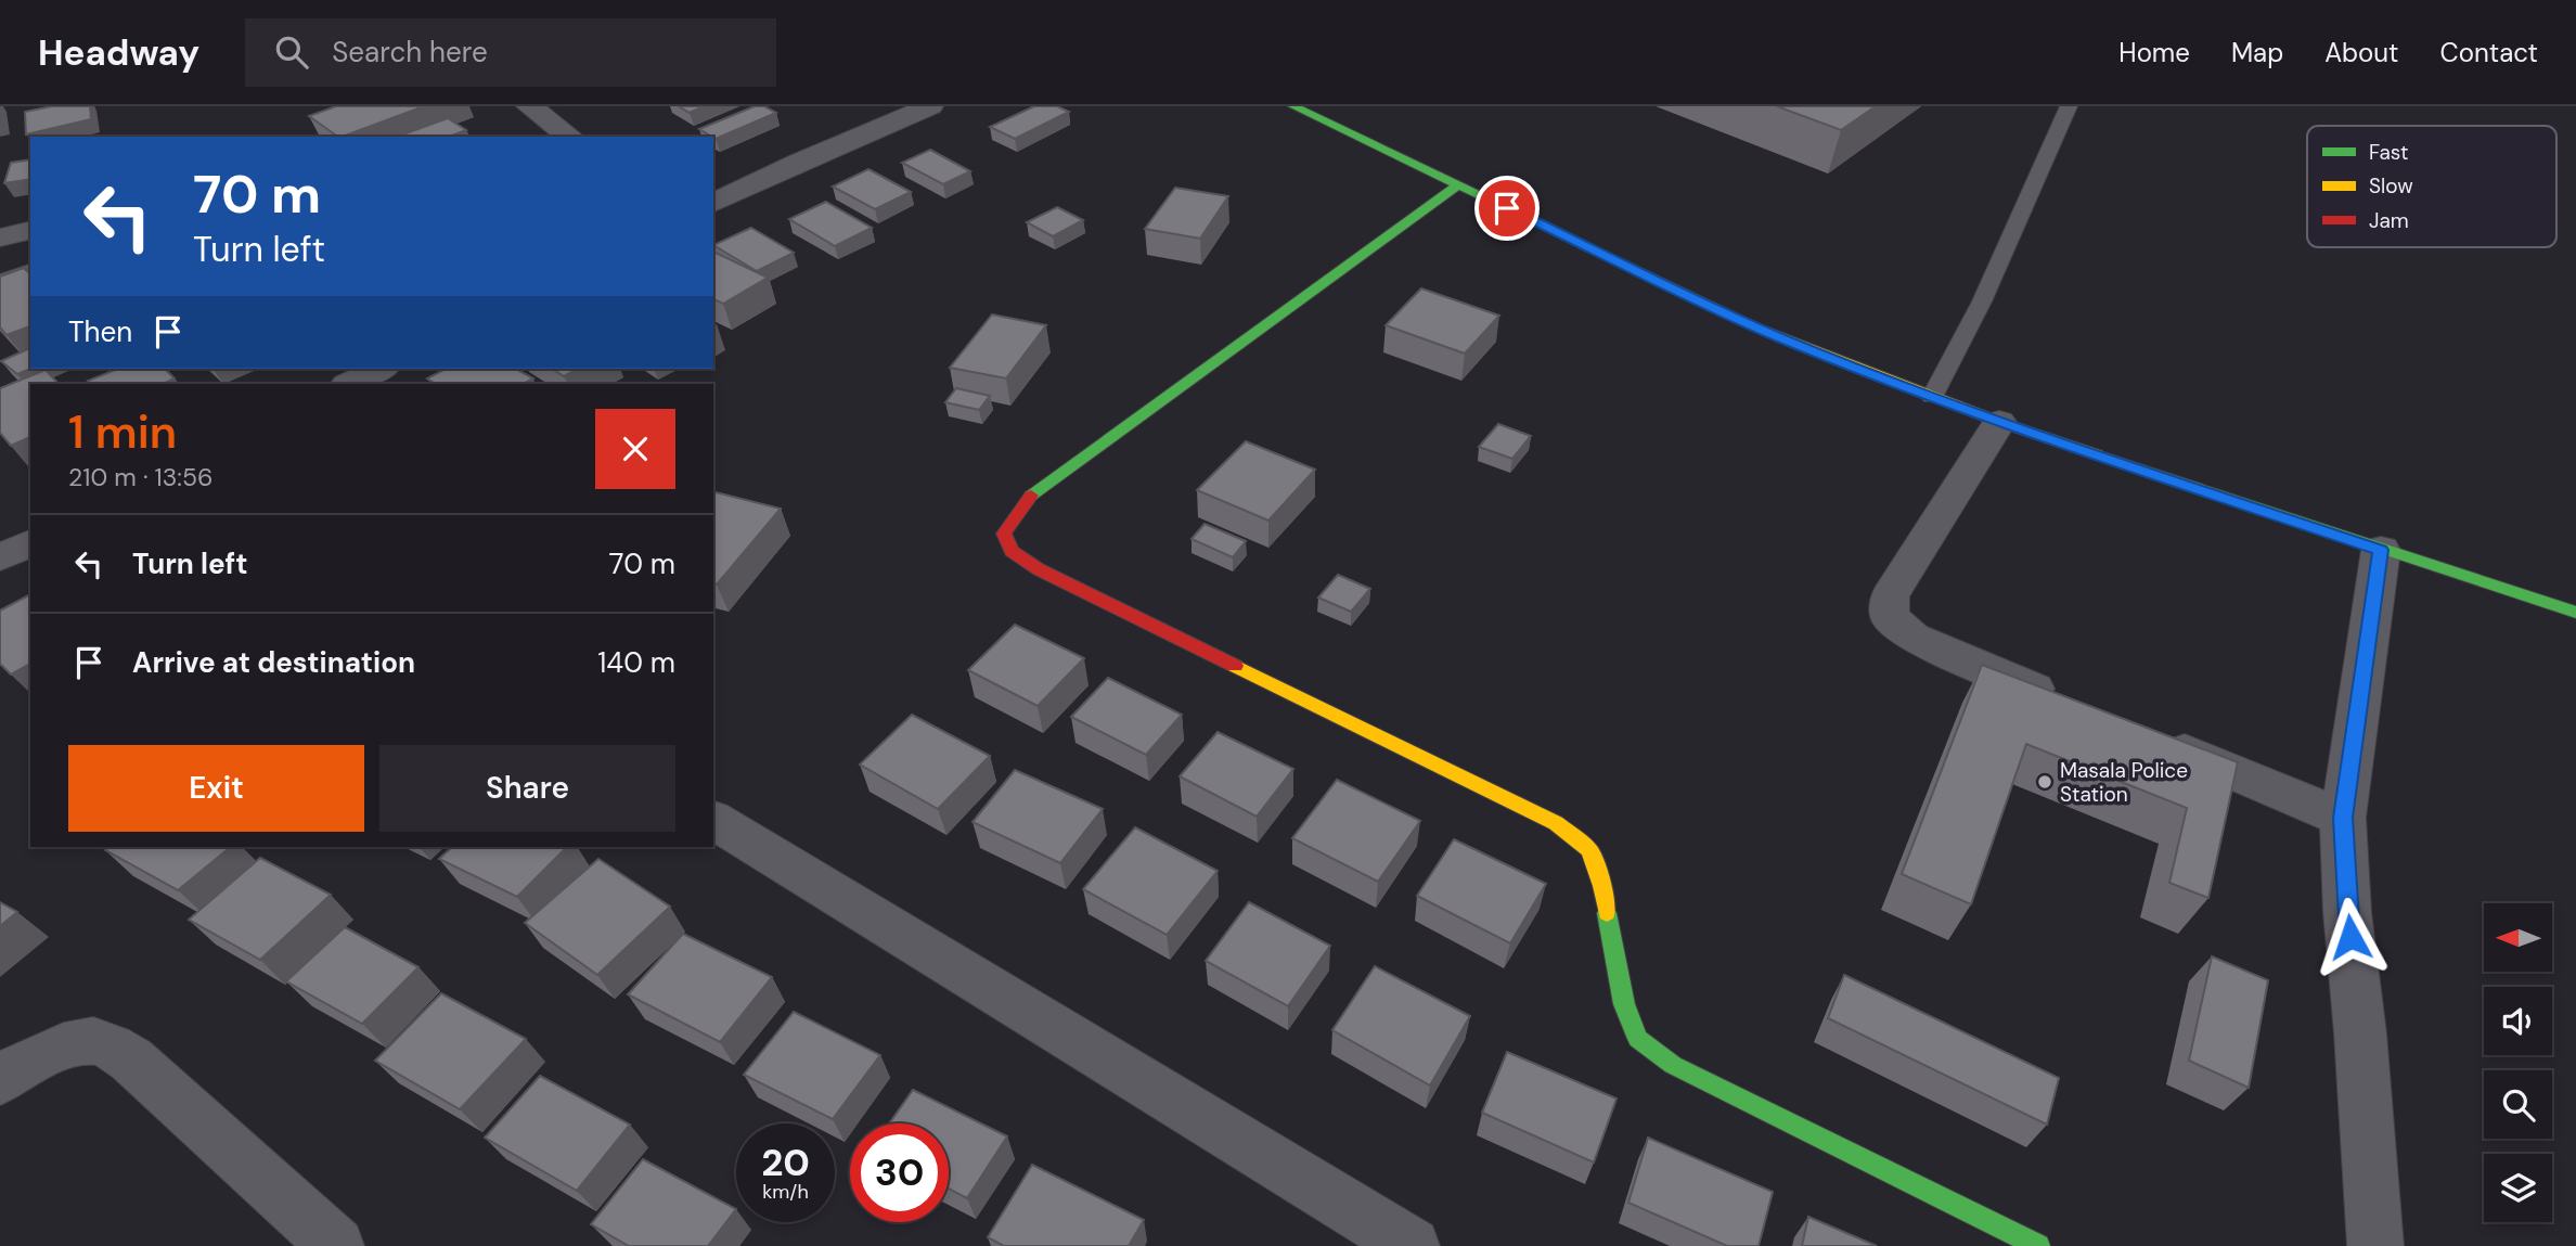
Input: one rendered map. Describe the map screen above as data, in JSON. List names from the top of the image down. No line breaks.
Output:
{"places":["Masala Police Station"],"legend":["Fast","Slow","Jam"],"north":"left","page":{"header":"Headway","search":"Search here","nav":["Home","Map","About","Contact"],"turn":["70 m","Turn left"],"then":"Then","heading":["1 min","210 m · 13:56"],"list":[{"name":"Turn left","value":"70 m"},{"name":"Arrive at destination","value":"140 m"}],"buttons":["Exit","Share"],"speed":"20 km/h","limit":"30"}}
